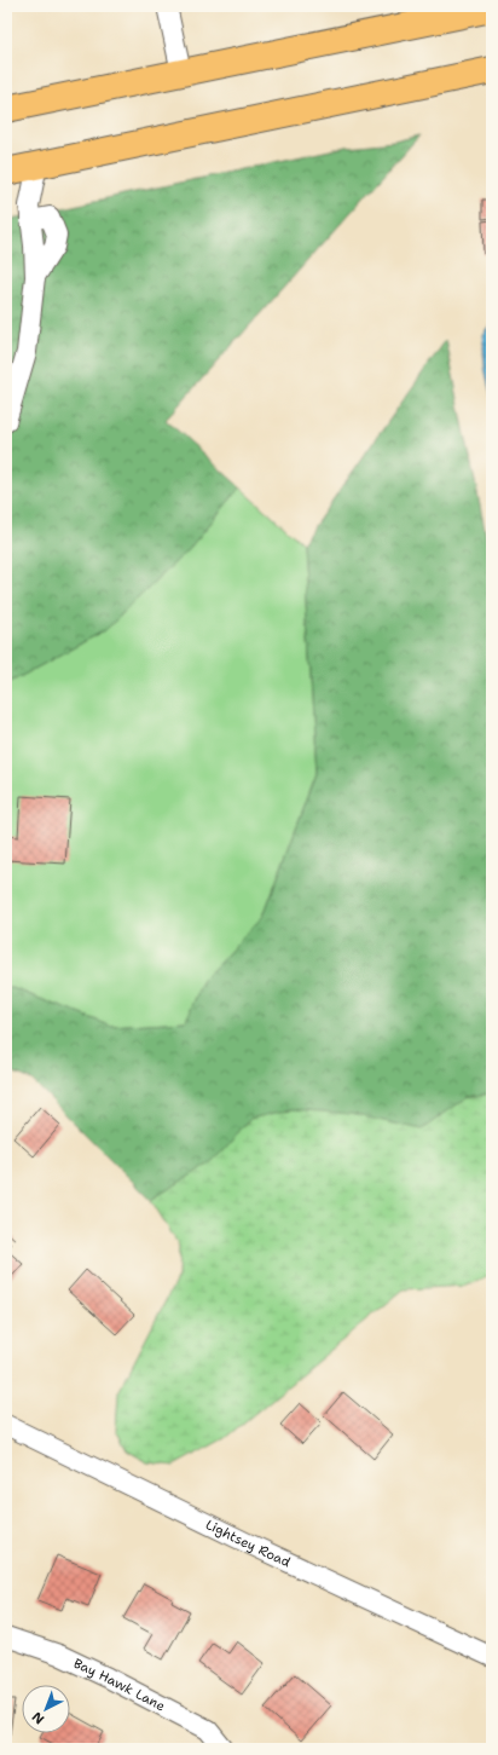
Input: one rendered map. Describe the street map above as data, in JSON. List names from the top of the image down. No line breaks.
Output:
{"streets":{"street":["Lightsey Road","Bay Hawk Lane"]},"north":"bottom left"}
